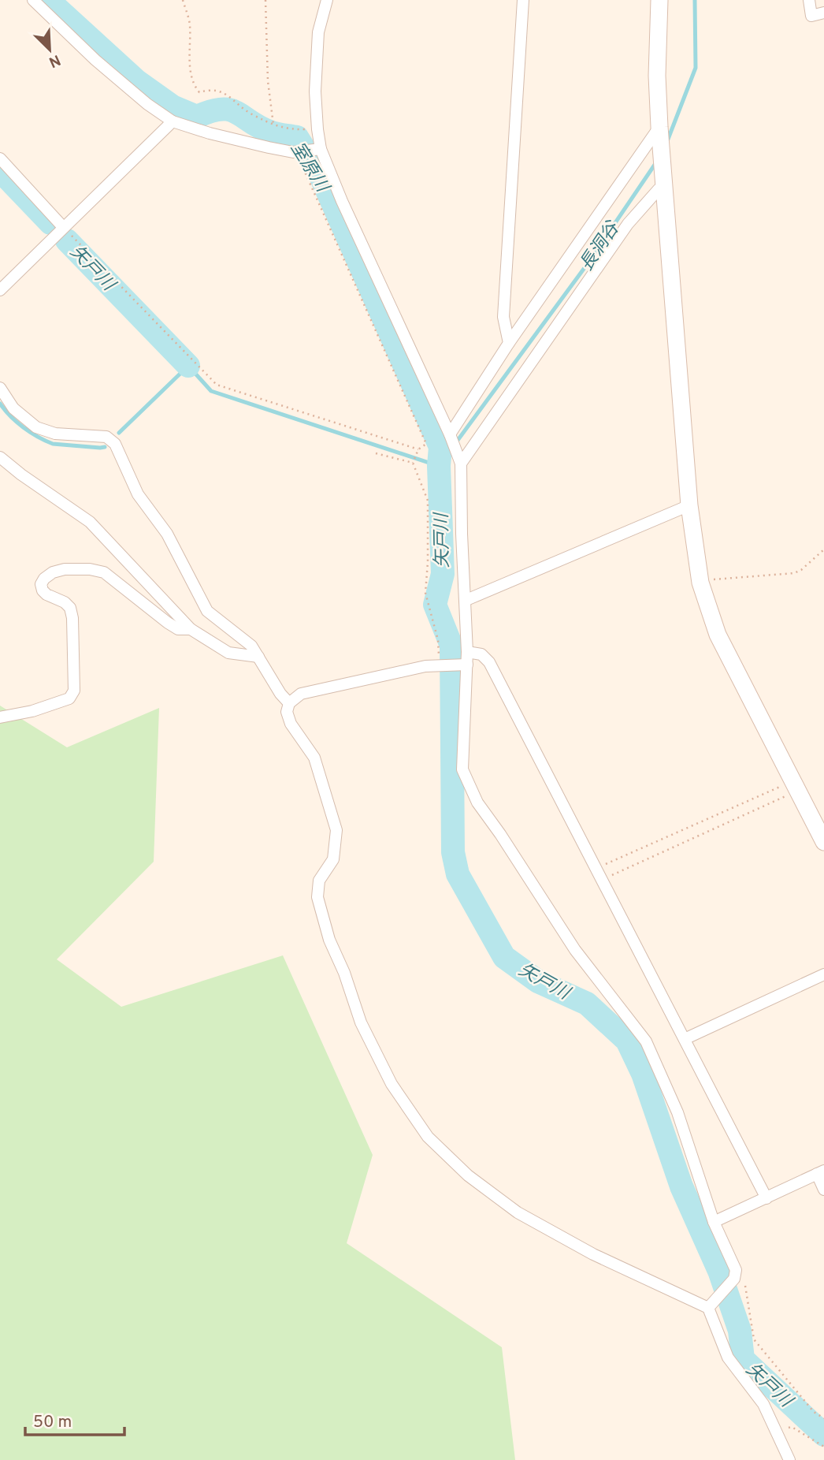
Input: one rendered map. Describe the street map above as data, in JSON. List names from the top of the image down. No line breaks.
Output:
{"water":["室原川","長洞谷","矢戸川"],"scale_bar":"50 m","north":"bottom right"}
